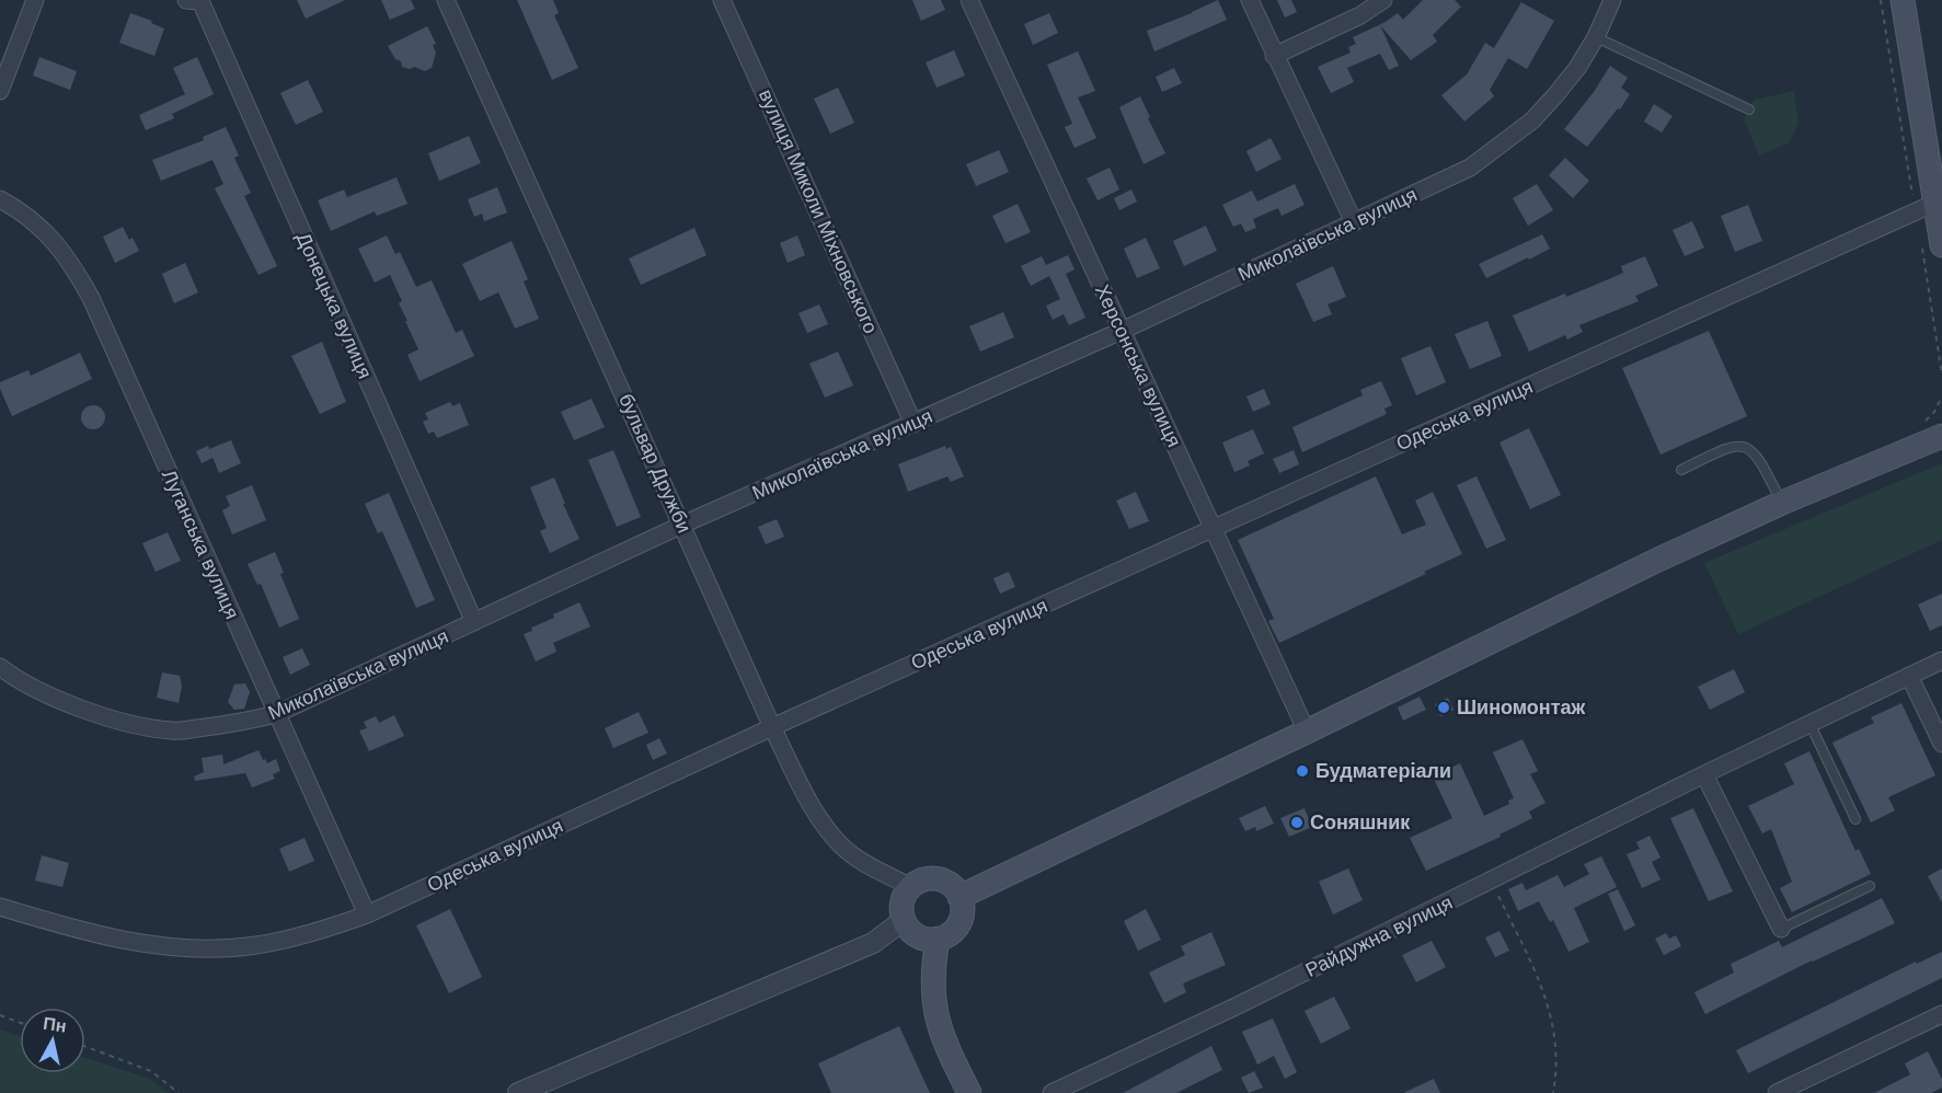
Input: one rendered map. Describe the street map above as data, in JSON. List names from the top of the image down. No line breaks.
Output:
{"streets":{"street":["вулиця Миколи Міхновського","Миколаївська вулиця","Донецька вулиця","Херсонська вулиця","Одеська вулиця","бульвар Дружби","Луганська вулиця","Райдужна вулиця"]},"crossings":[["вулиця Миколи Міхновського","Миколаївська вулиця"],["Миколаївська вулиця","Донецька вулиця"],["Миколаївська вулиця","Херсонська вулиця"],["Миколаївська вулиця","бульвар Дружби"],["Миколаївська вулиця","Луганська вулиця"],["Херсонська вулиця","Одеська вулиця"],["Одеська вулиця","бульвар Дружби"],["Одеська вулиця","Луганська вулиця"]],"places":["Шиномонтаж","Будматеріали","Соняшник"],"north":"top"}
